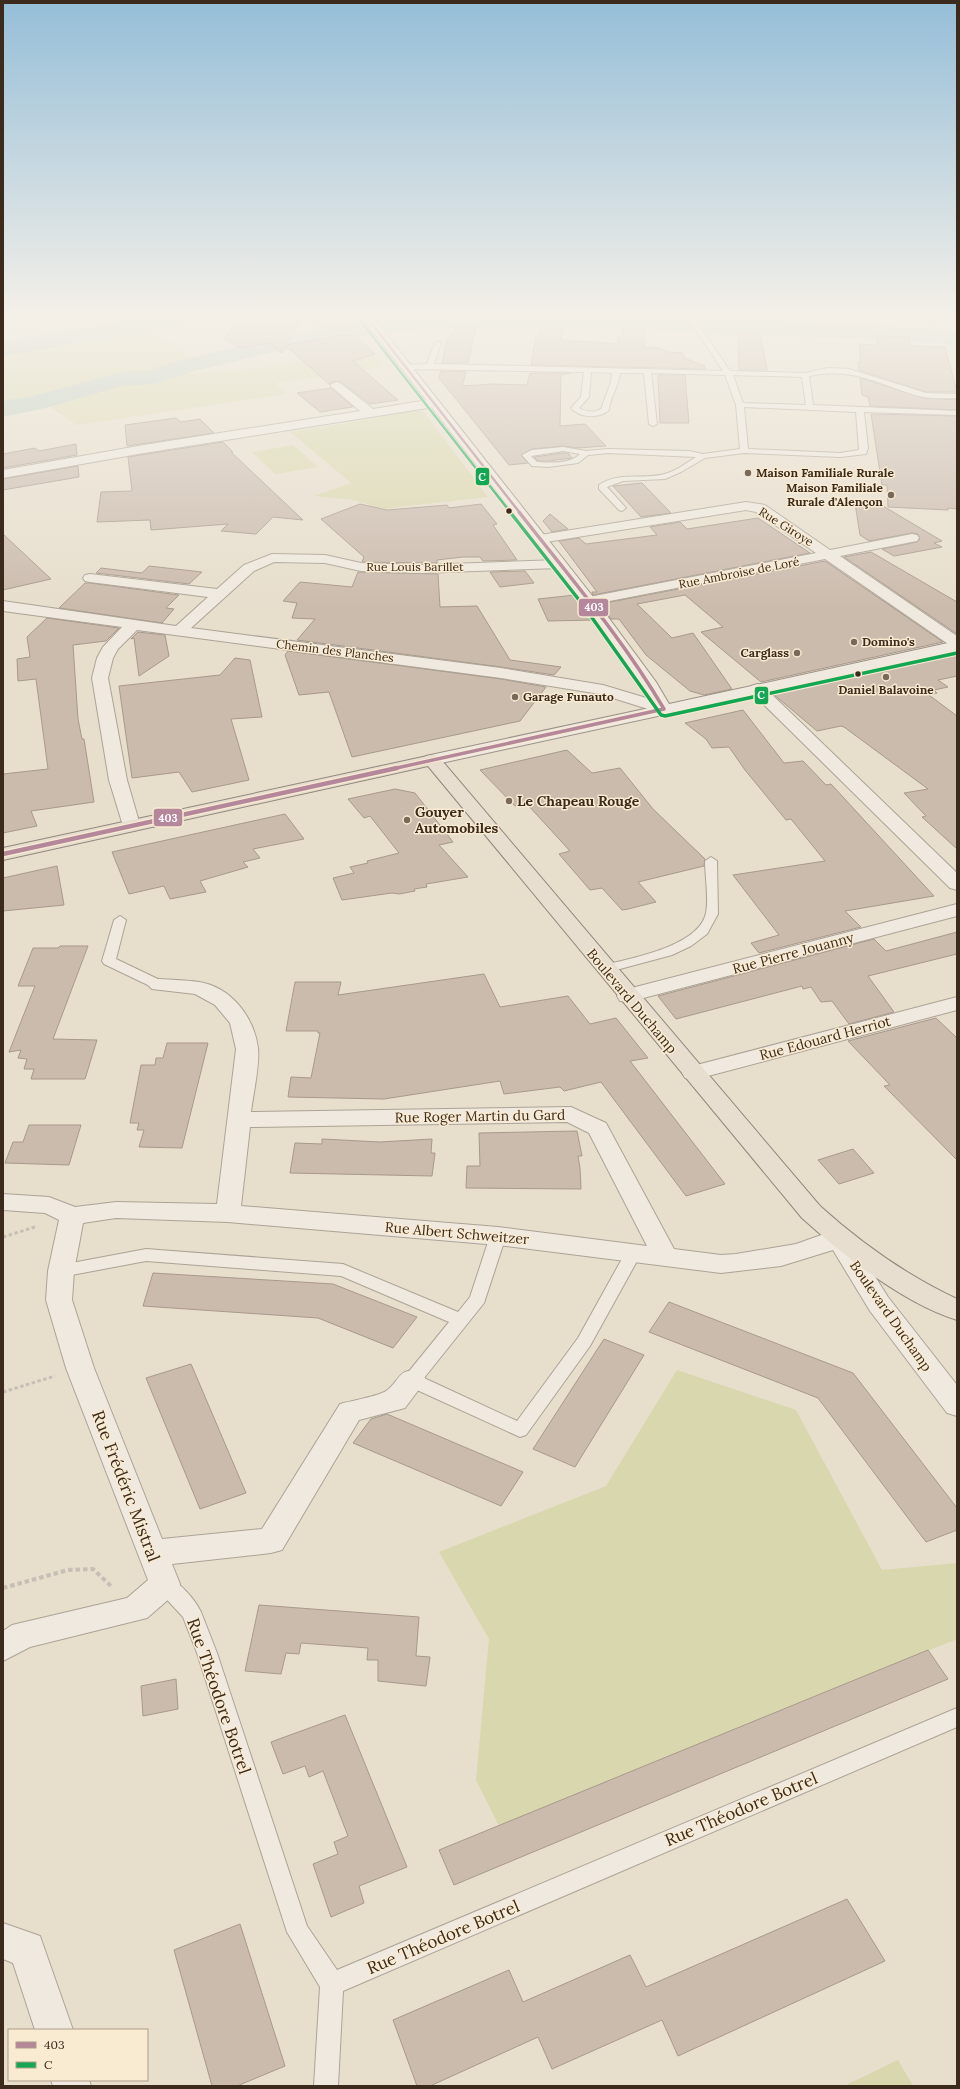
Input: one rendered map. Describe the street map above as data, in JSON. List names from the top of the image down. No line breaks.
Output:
{"streets":{"main road":["Boulevard Duchamp"],"street":["Rue Giroye","Rue Louis Barillet","Rue Ambroise de Loré","Chemin des Planches","Rue Pierre Jouanny","Rue Edouard Herriot","Rue Roger Martin du Gard","Rue Albert Schweitzer","Rue Frédéric Mistral"],"lane":["Rue Théodore Botrel"]},"crossings":[["Rue Giroye","Rue Ambroise de Loré"],["Rue Louis Barillet","Chemin des Planches"],["Rue Pierre Jouanny","Boulevard Duchamp"],["Boulevard Duchamp","Rue Edouard Herriot"],["Boulevard Duchamp","Rue Albert Schweitzer"],["Rue Roger Martin du Gard","Rue Albert Schweitzer"],["Rue Albert Schweitzer","Rue Frédéric Mistral"],["Rue Frédéric Mistral","Rue Théodore Botrel"]],"places":["Maison Familiale Rurale","Maison Familiale Rurale d'Alençon","Domino's","Carglass","Daniel Balavoine","Garage Funauto","Le Chapeau Rouge","Gouyer Automobiles"],"lines":["transit line 403","transit line C"],"legend":["403","C"]}
